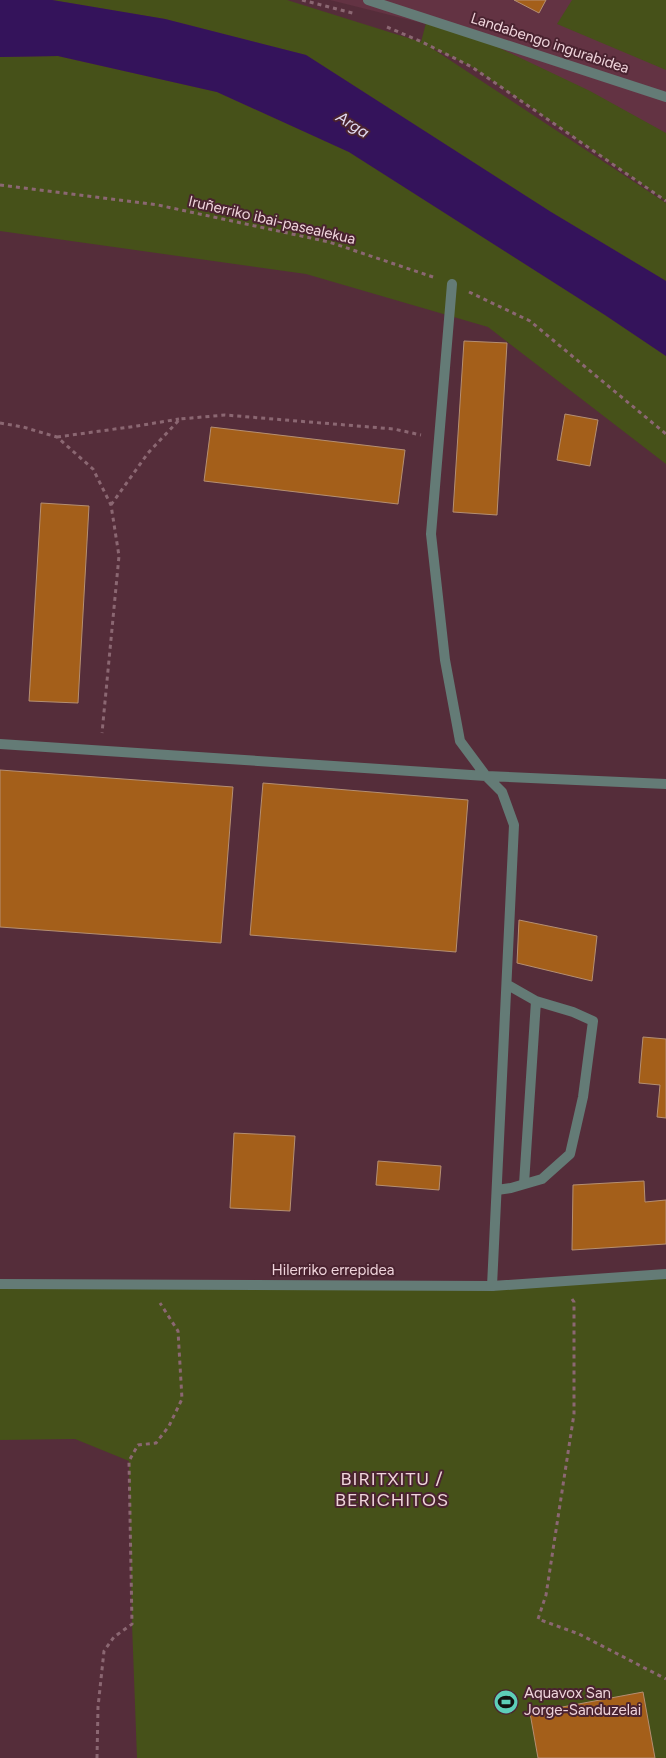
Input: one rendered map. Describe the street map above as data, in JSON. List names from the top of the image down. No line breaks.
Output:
{"streets":{"street":["Landabengo ingurabidea","Hilerriko errepidea"],"path":["Iruñerriko ibai-pasealekua"]},"districts":["BIRITXITU / BERICHITOS"],"water":["Arga"],"places":{"sports":["Aquavox San Jorge-Sanduzelai"]}}
